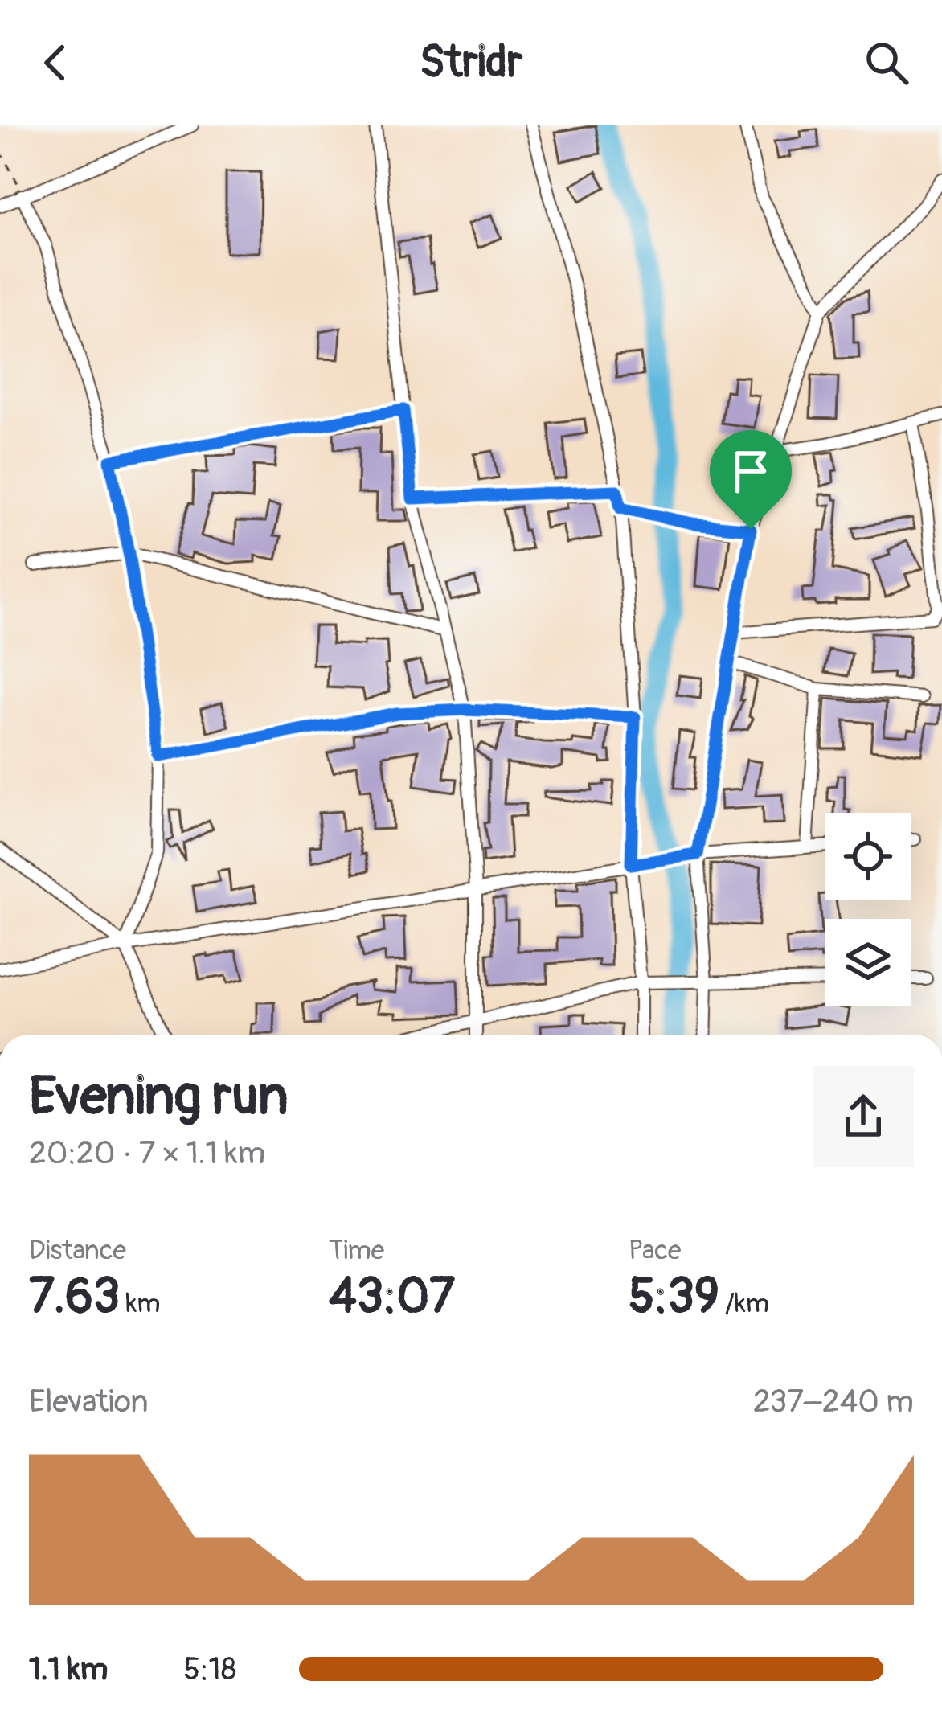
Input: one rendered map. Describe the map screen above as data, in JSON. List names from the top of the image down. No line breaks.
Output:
{"page":{"header":"Stridr","heading":["Evening run","20:20 · 7 × 1.1 km"],"stats":[["Distance","7.63 km"],["Time","43:07"],["Pace","5:39 /km"]],"chart":["Elevation","237–240 m"],"list":[{"name":"1.1 km","note":"5:18"}]}}
